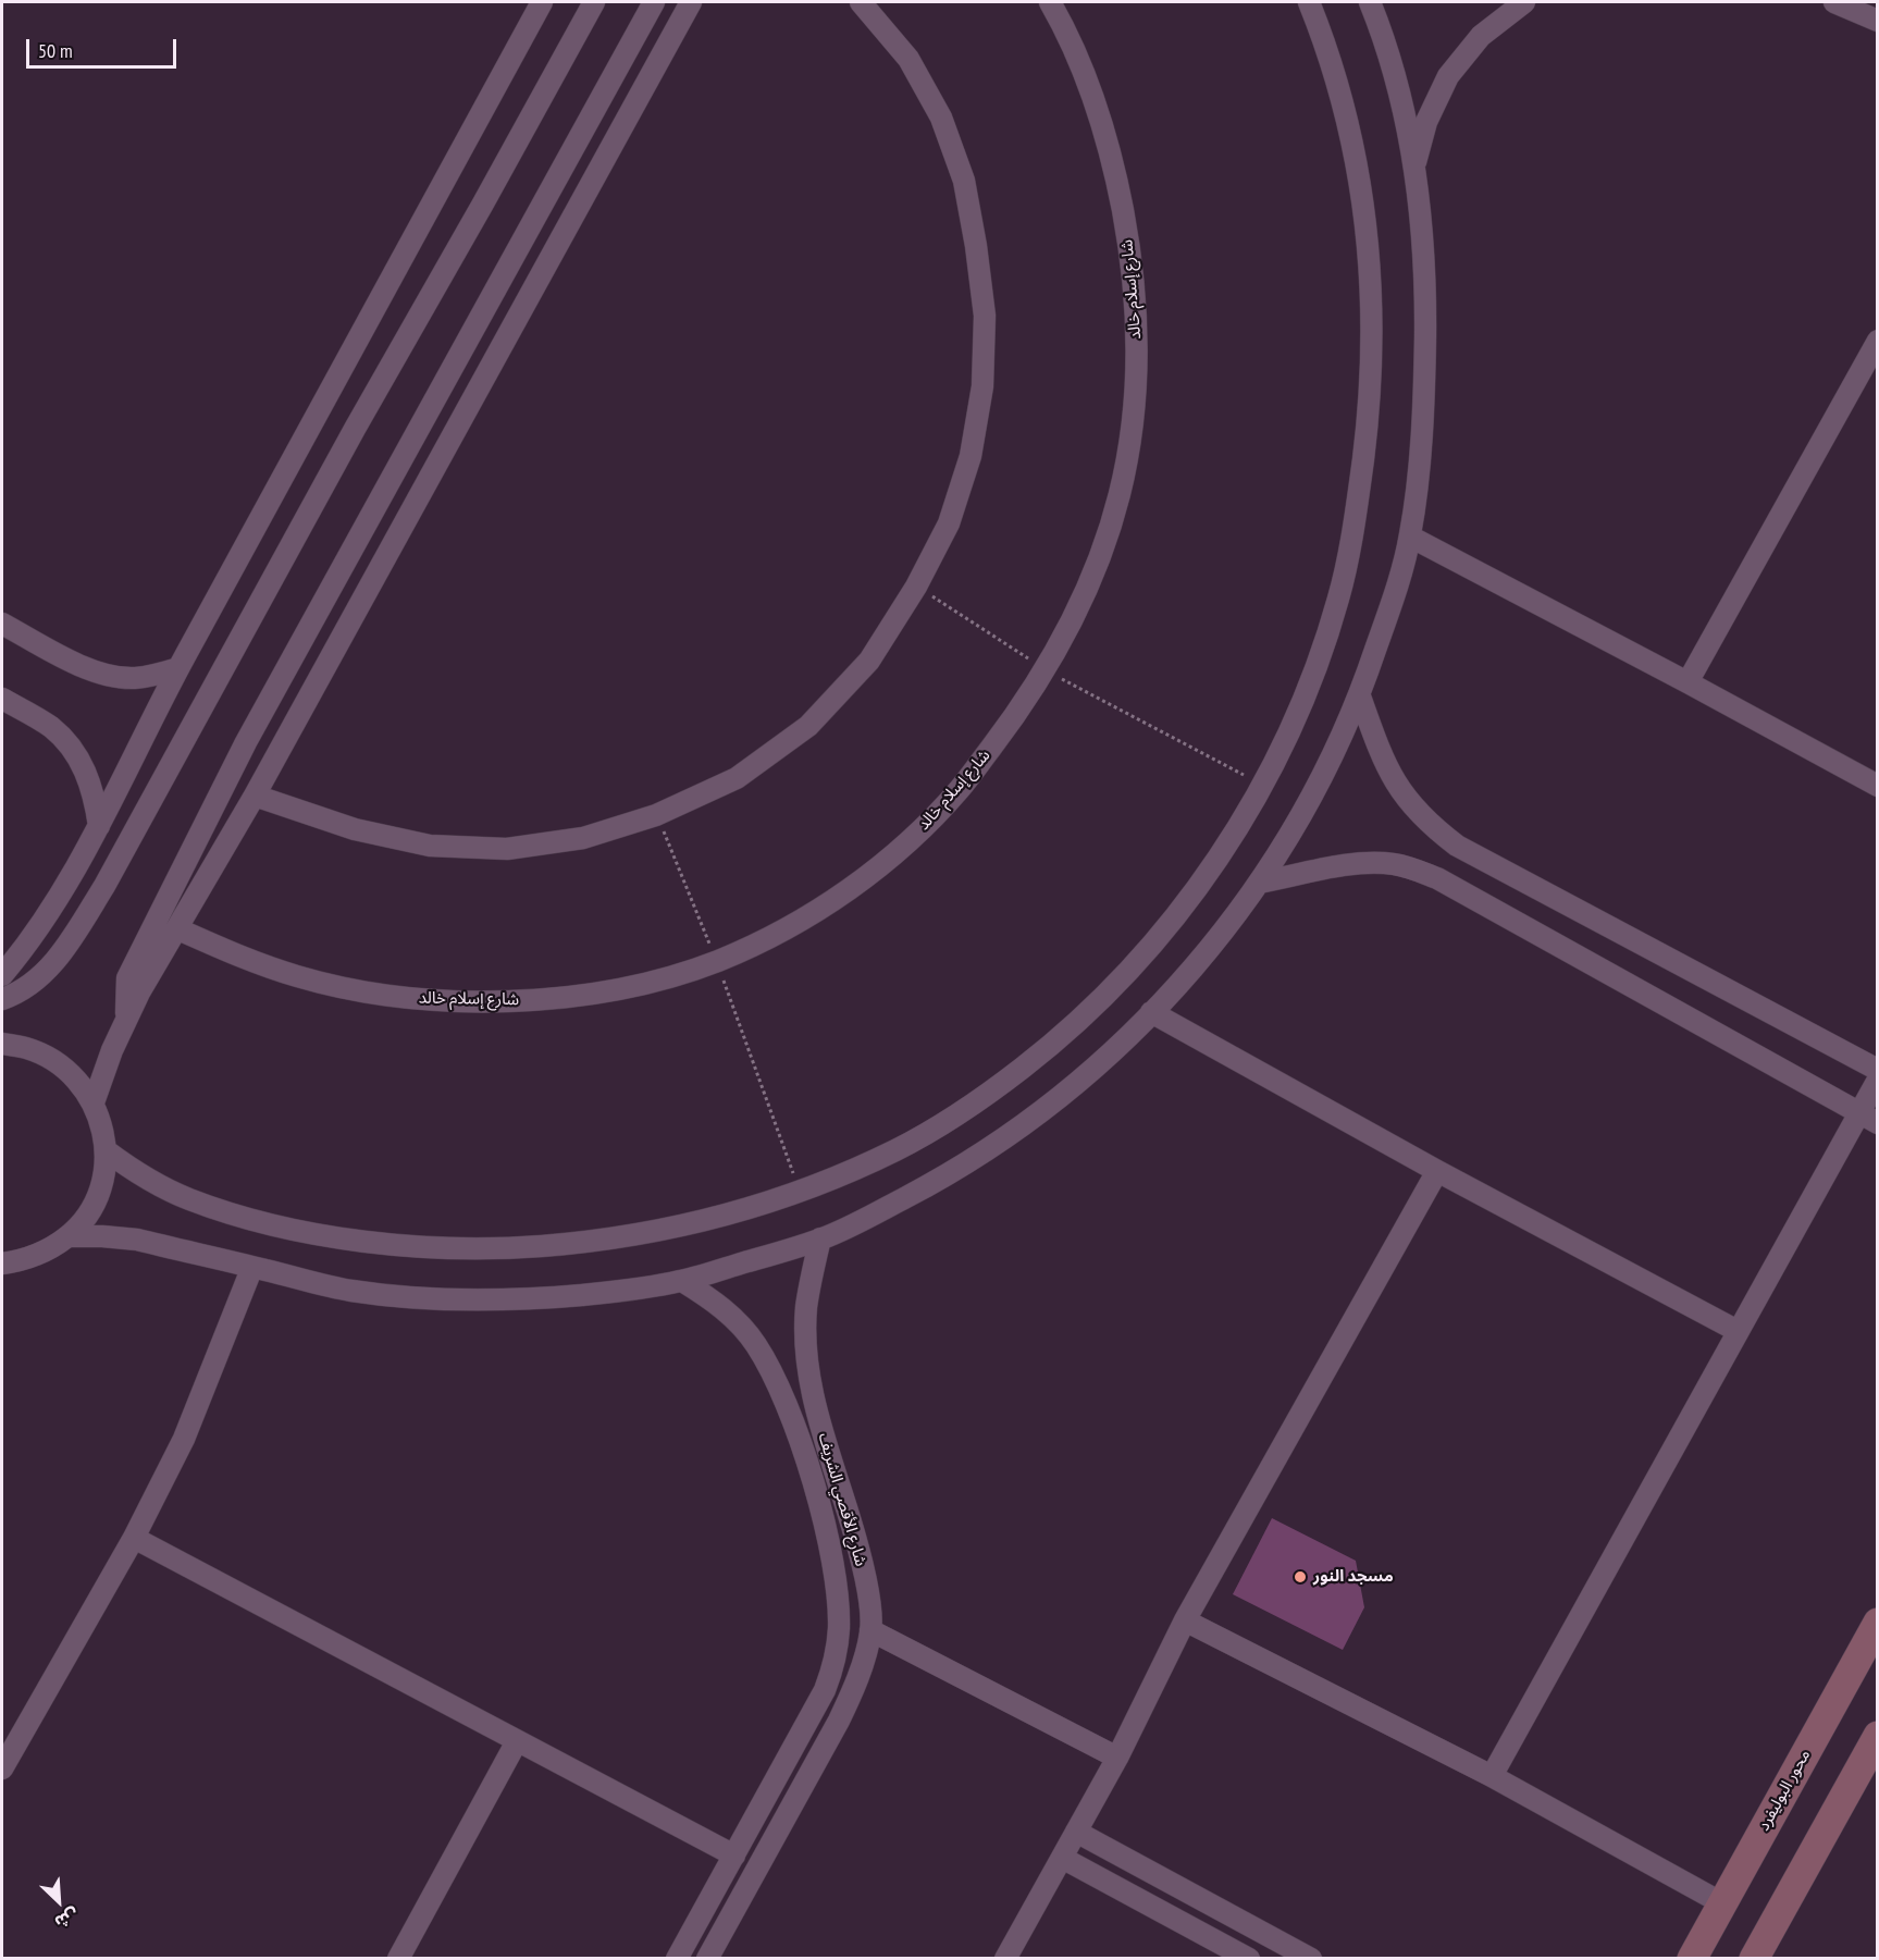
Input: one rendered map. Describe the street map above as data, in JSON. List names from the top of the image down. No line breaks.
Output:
{"streets":{"street":["شارع إسلام خالد","شارع الأقصي الشريف","محور البوليفرد"]},"places":["مسجد النور"],"scale_bar":"50 m","north":"bottom right"}
